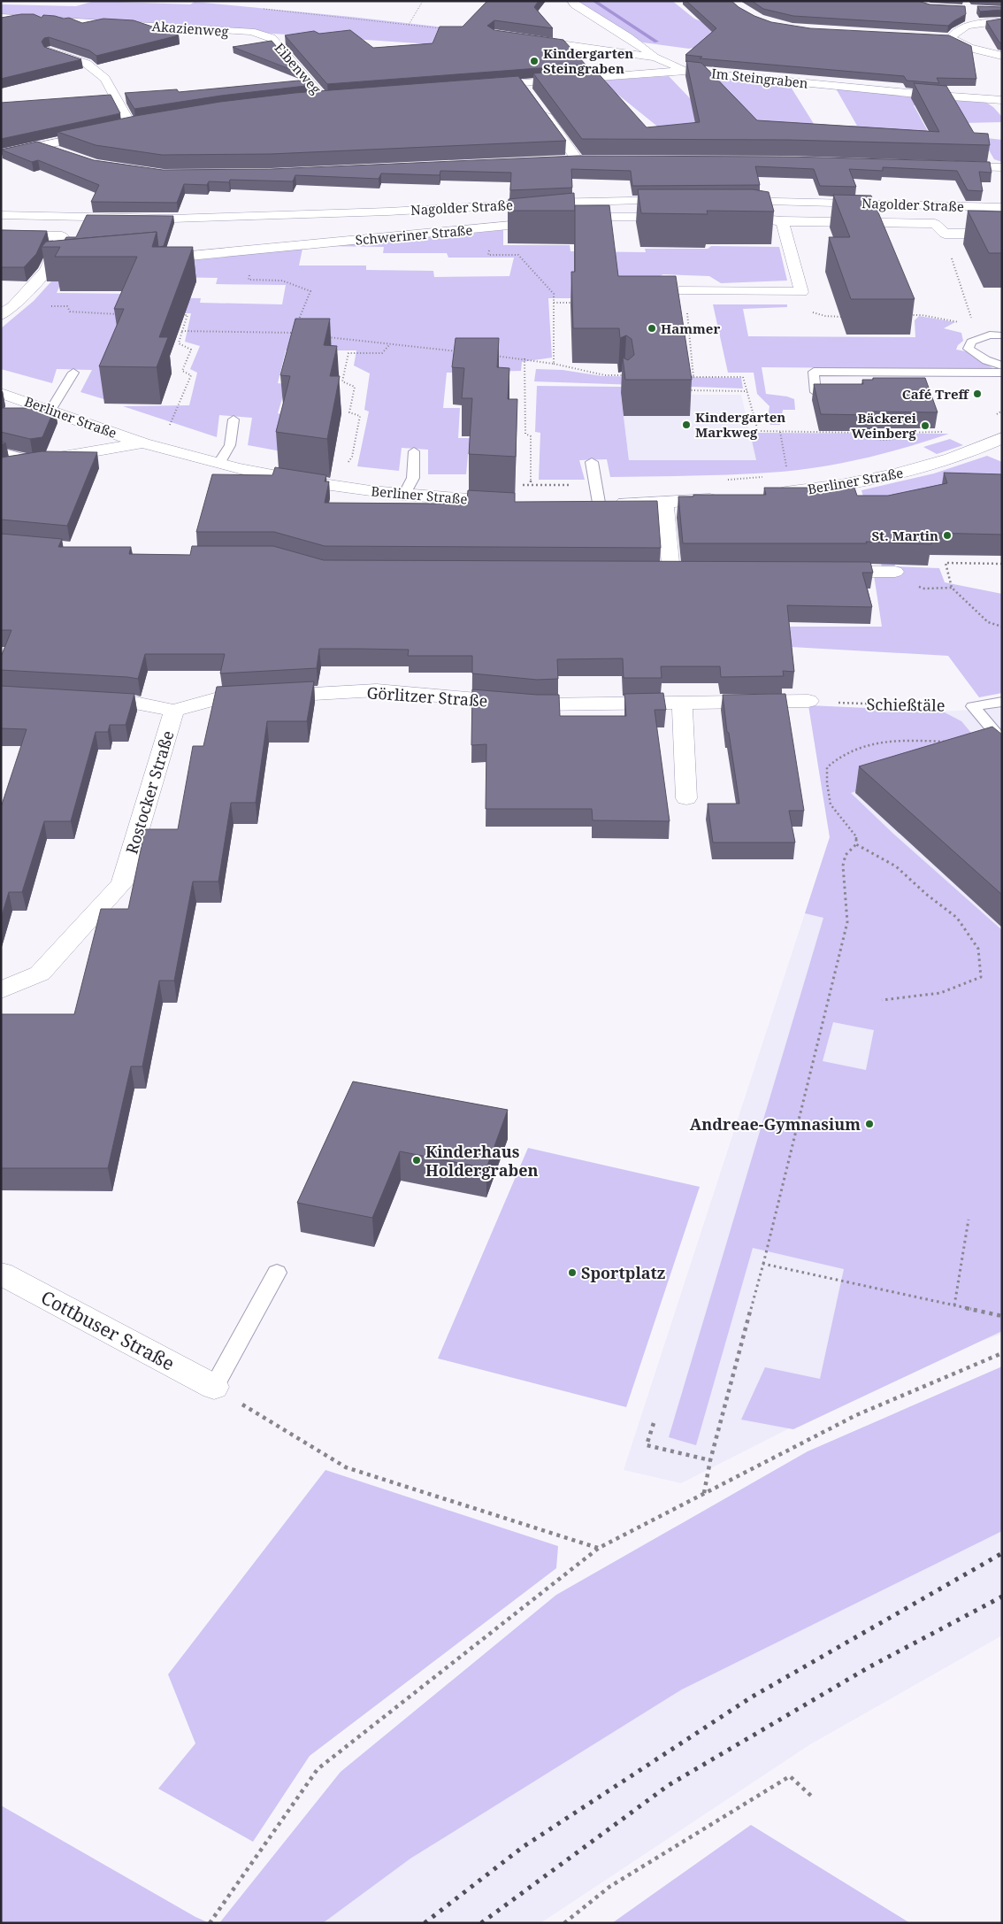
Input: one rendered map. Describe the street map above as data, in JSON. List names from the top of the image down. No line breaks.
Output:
{"streets":{"street":["Akazienweg","Eibenweg","Im Steingraben","Nagolder Straße","Schweriner Straße","Berliner Straße","Görlitzer Straße","Rostocker Straße","Cottbuser Straße"],"path":["Schießtäle"]},"crossings":[["Akazienweg","Eibenweg"],["Görlitzer Straße","Schießtäle"],["Görlitzer Straße","Rostocker Straße"]],"places":["Kindergarten Steingraben","Hammer","Café Treff","Kindergarten Markweg","Bäckerei Weinberg","St. Martin","Andreae-Gymnasium","Kinderhaus Holdergraben","Sportplatz"]}
